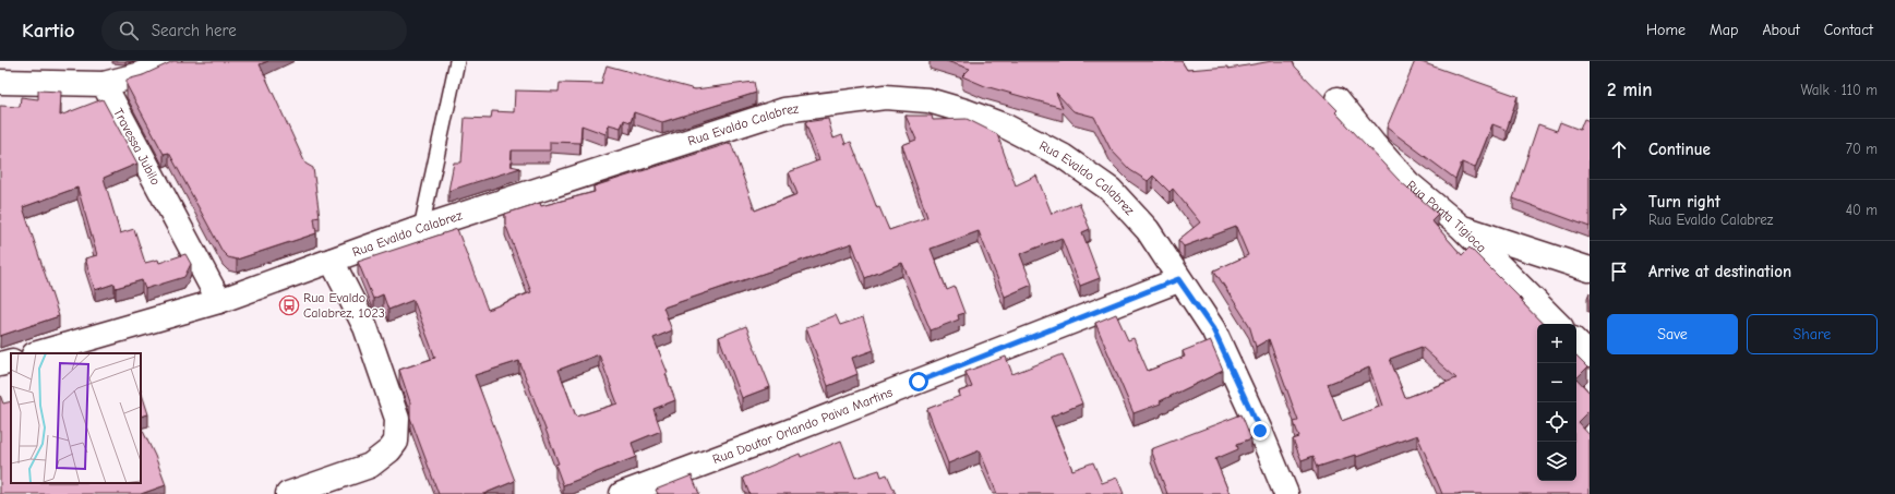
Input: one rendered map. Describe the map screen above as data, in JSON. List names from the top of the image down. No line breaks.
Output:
{"streets":{"street":["Rua Evaldo Calabrez","Travessa Jubilo","Rua Ponta Tigioca","Rua Doutor Orlando Paiva Martins"]},"crossings":[["Rua Evaldo Calabrez","Travessa Jubilo"],["Rua Evaldo Calabrez","Rua Doutor Orlando Paiva Martins"]],"places":{"bus stop":["Rua Evaldo Calabrez, 1023"]},"page":{"header":"Kartio","search":"Search here","nav":["Home","Map","About","Contact"],"heading":["2 min","Walk · 110 m"],"list":[["Continue","70 m"],["Turn right","Rua Evaldo Calabrez","40 m"],"Arrive at destination"],"buttons":["Save","Share"],"map_buttons":["+","−"]}}
